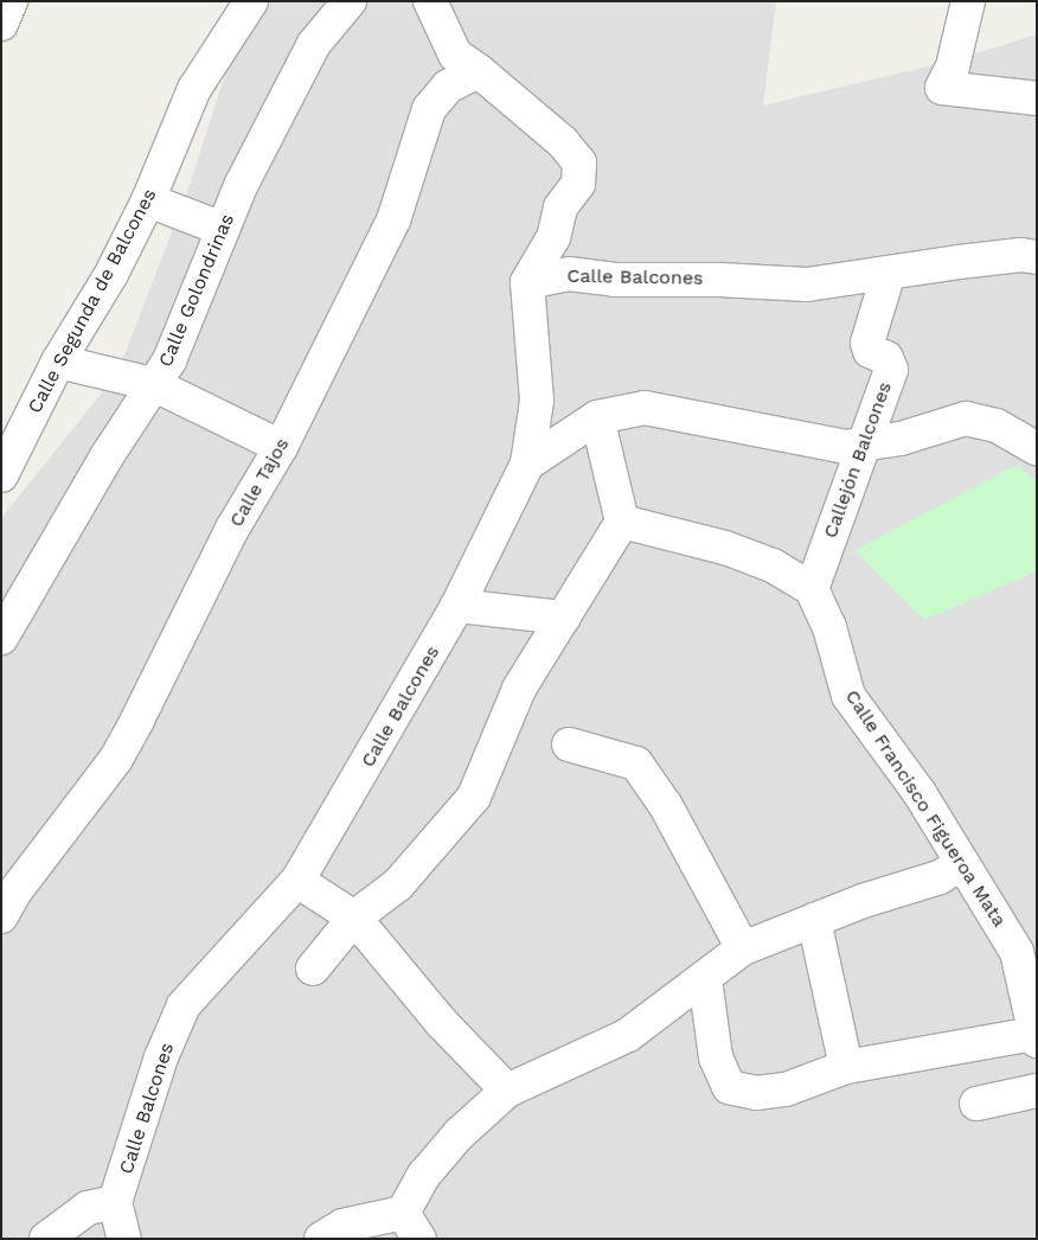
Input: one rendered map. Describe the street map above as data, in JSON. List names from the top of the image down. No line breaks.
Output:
{"streets":{"street":["Calle Balcones","Calle Golondrinas","Calle Segunda de Balcones","Callejón Balcones","Calle Tajos","Calle Francisco Figueroa Mata"]},"crossings":[["Calle Balcones","Callejón Balcones"],["Callejón Balcones","Calle Francisco Figueroa Mata"]]}
